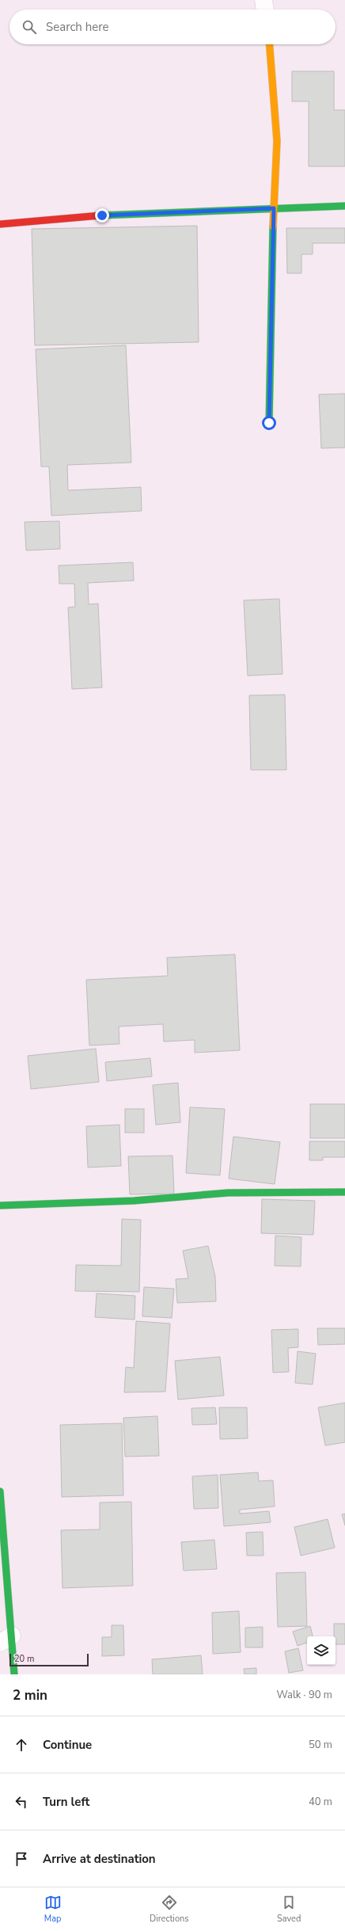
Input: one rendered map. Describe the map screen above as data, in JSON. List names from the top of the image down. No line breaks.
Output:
{"scale_bar":"20 m","page":{"search":"Search here","scale":"20 m","heading":["2 min","Walk · 90 m"],"list":[["Continue","50 m"],["Turn left","40 m"],"Arrive at destination"],"nav":["Map","Directions","Saved"]}}
